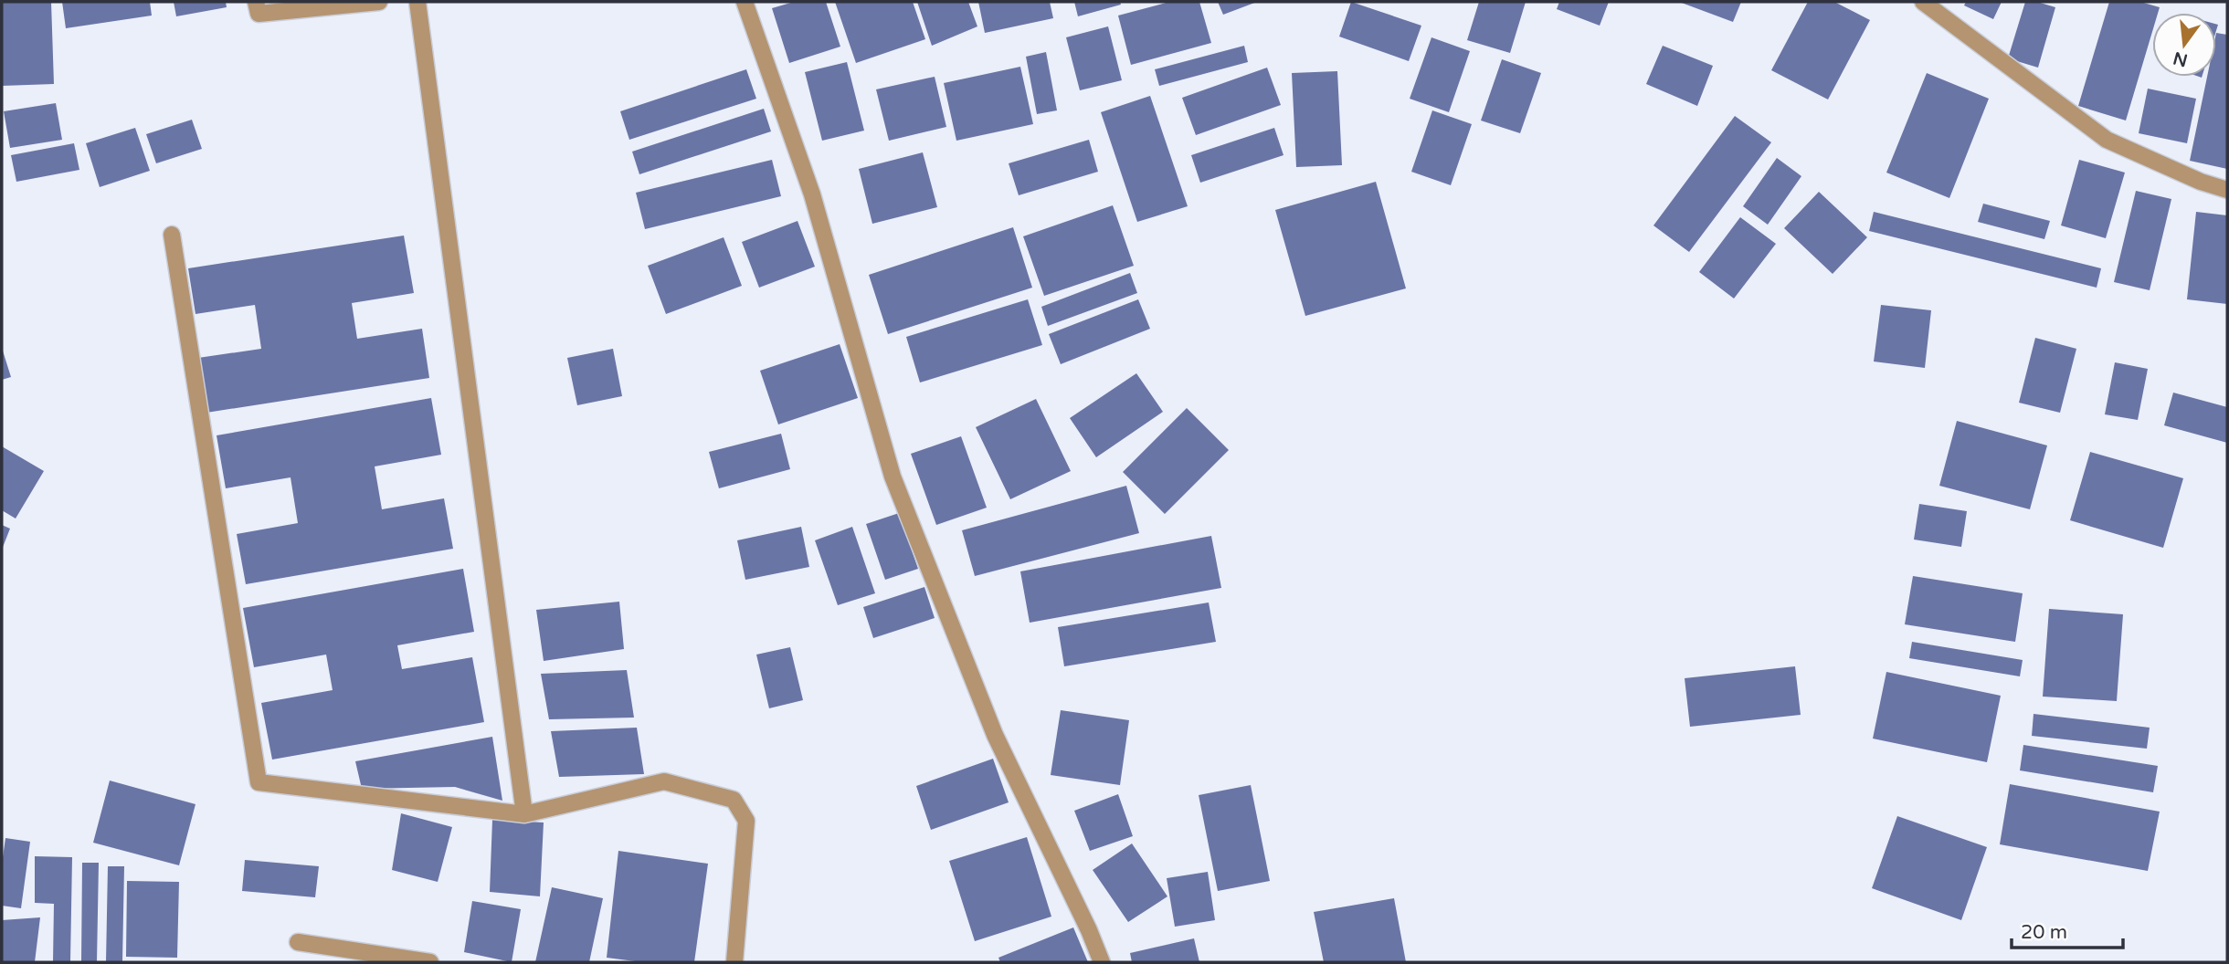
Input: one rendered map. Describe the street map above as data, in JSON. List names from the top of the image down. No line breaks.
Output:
{"scale_bar":"20 m","north":"bottom"}
